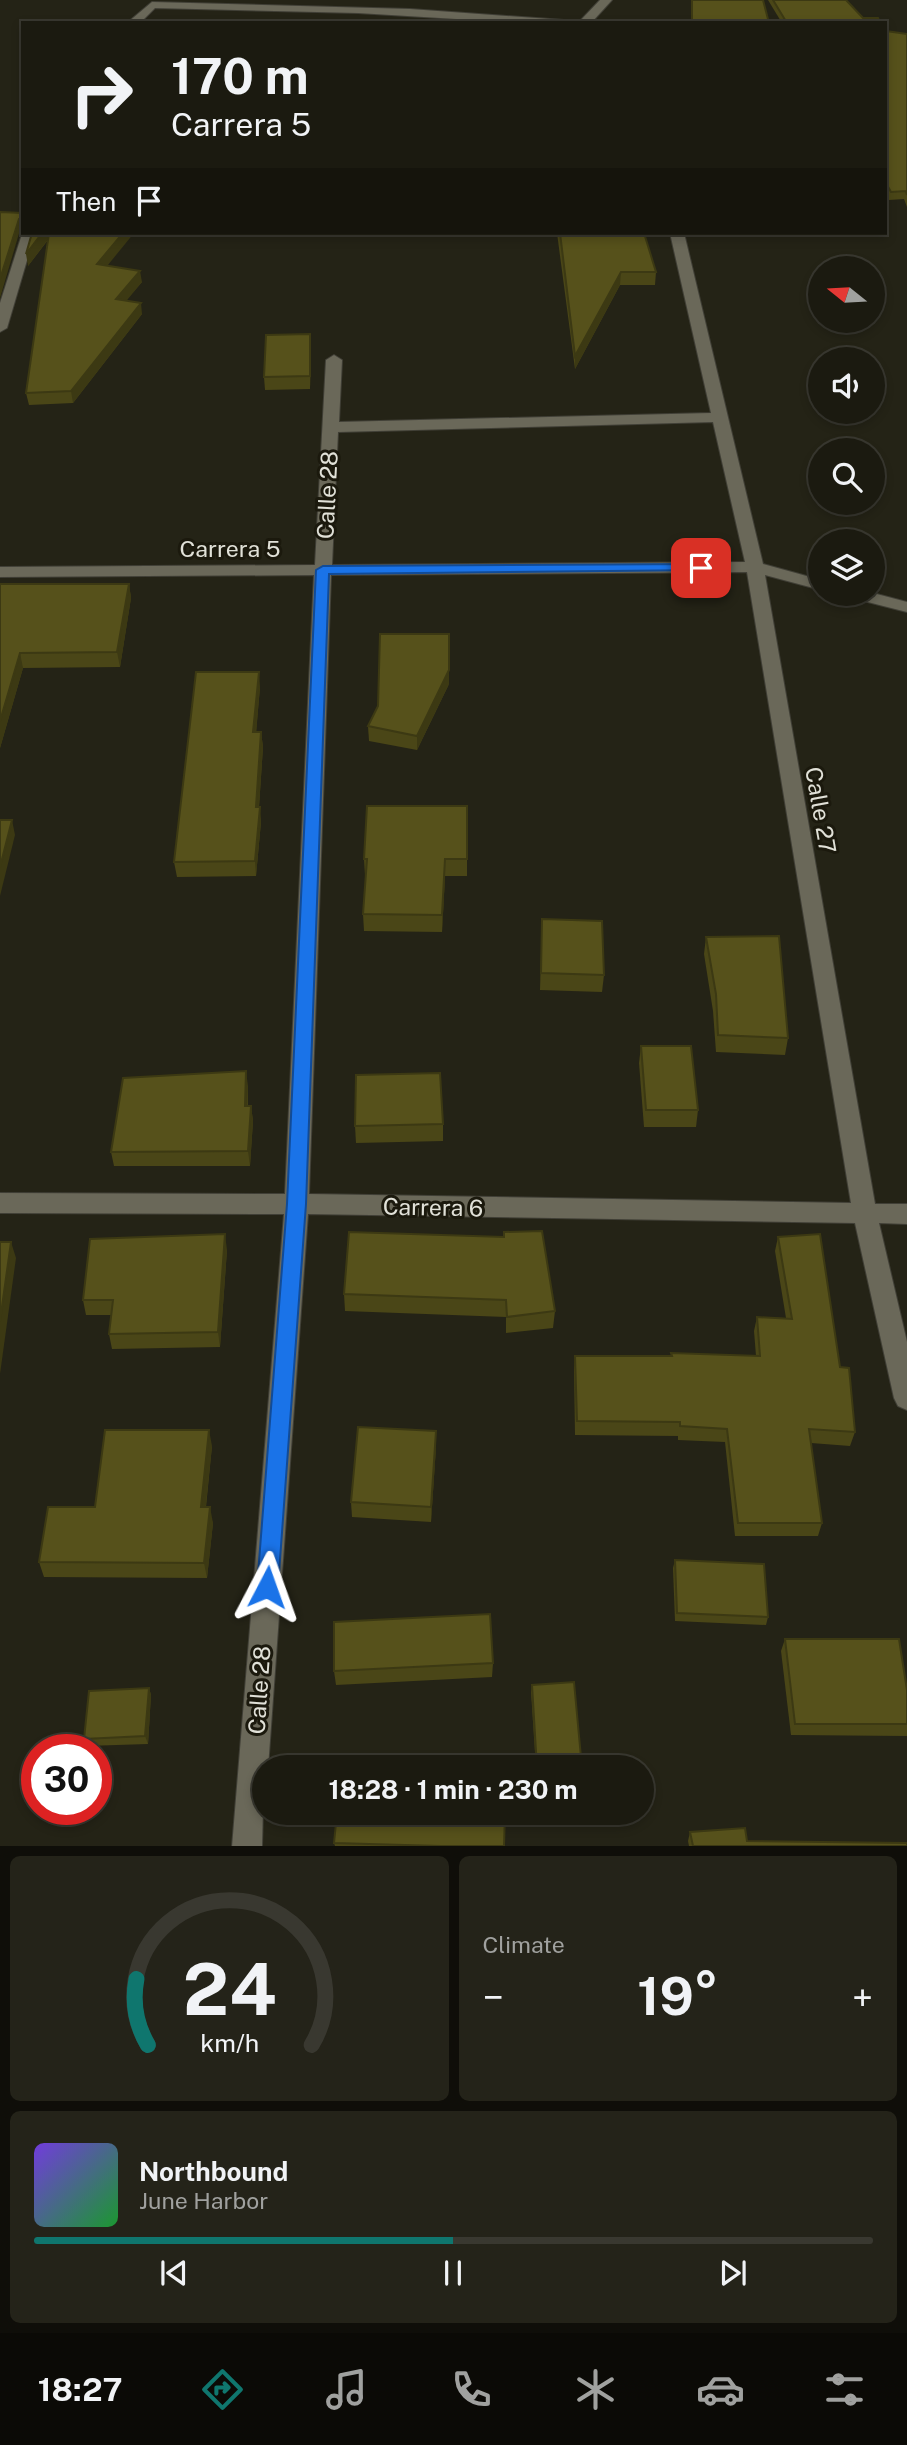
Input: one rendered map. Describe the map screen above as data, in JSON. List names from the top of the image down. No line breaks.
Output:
{"streets":{"street":["Calle 28","Carrera 5","Calle 27","Carrera 6"]},"crossings":[["Calle 28","Carrera 5"],["Calle 28","Carrera 6"],["Carrera 5","Calle 27"],["Calle 27","Carrera 6"]],"north":"left","page":{"turn":["170 m","Carrera 5"],"then":"Then","limit":"30","trip":"18:28 · 1 min · 230 m","tile":"Climate","heat":["−","19°","+"],"song":["Northbound","June Harbor"],"tabs":"18:27","gauge":["24","km/h"]}}
